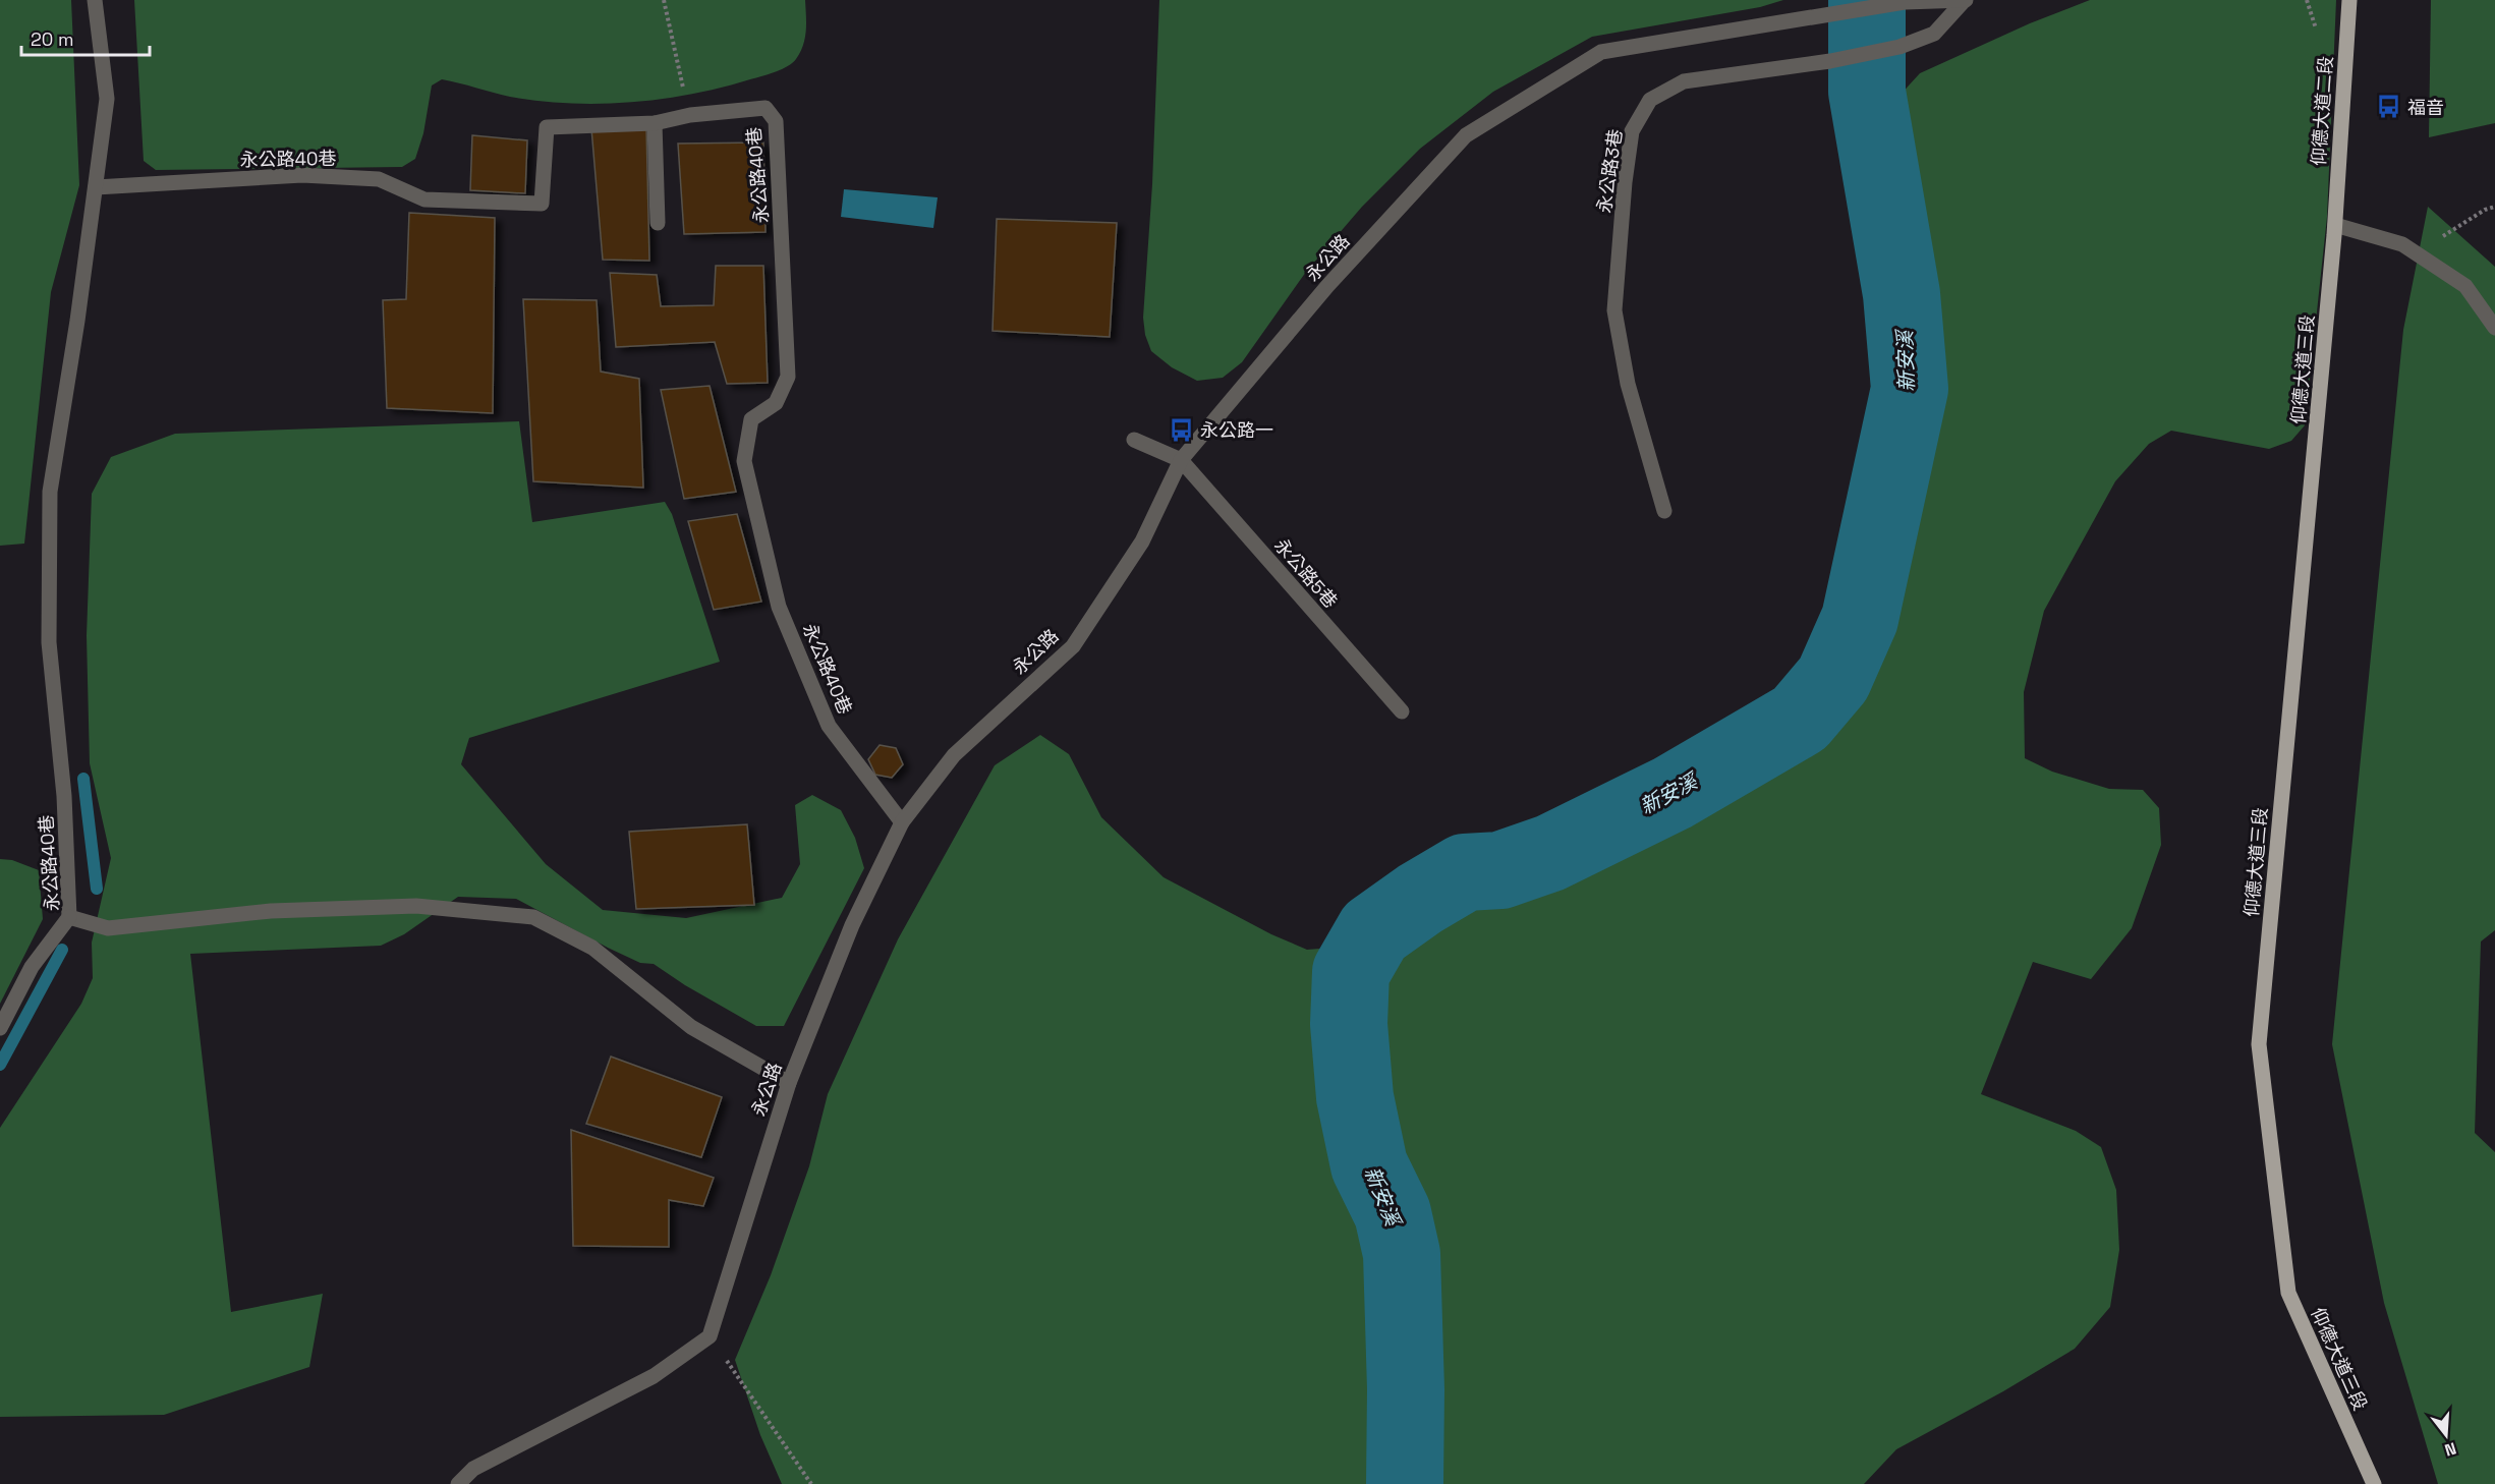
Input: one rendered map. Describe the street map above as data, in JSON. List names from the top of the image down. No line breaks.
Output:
{"streets":{"main road":["仰德大道二段","仰德大道三段"],"street":["永公路40巷","永公路3巷","永公路","永公路5巷"]},"crossings":[["仰德大道二段","仰德大道三段"],["永公路40巷","永公路"],["永公路","永公路5巷"]],"water":["新安溪"],"places":{"bus stop":["福音","永公路一"]},"scale_bar":"20 m","north":"bottom"}
